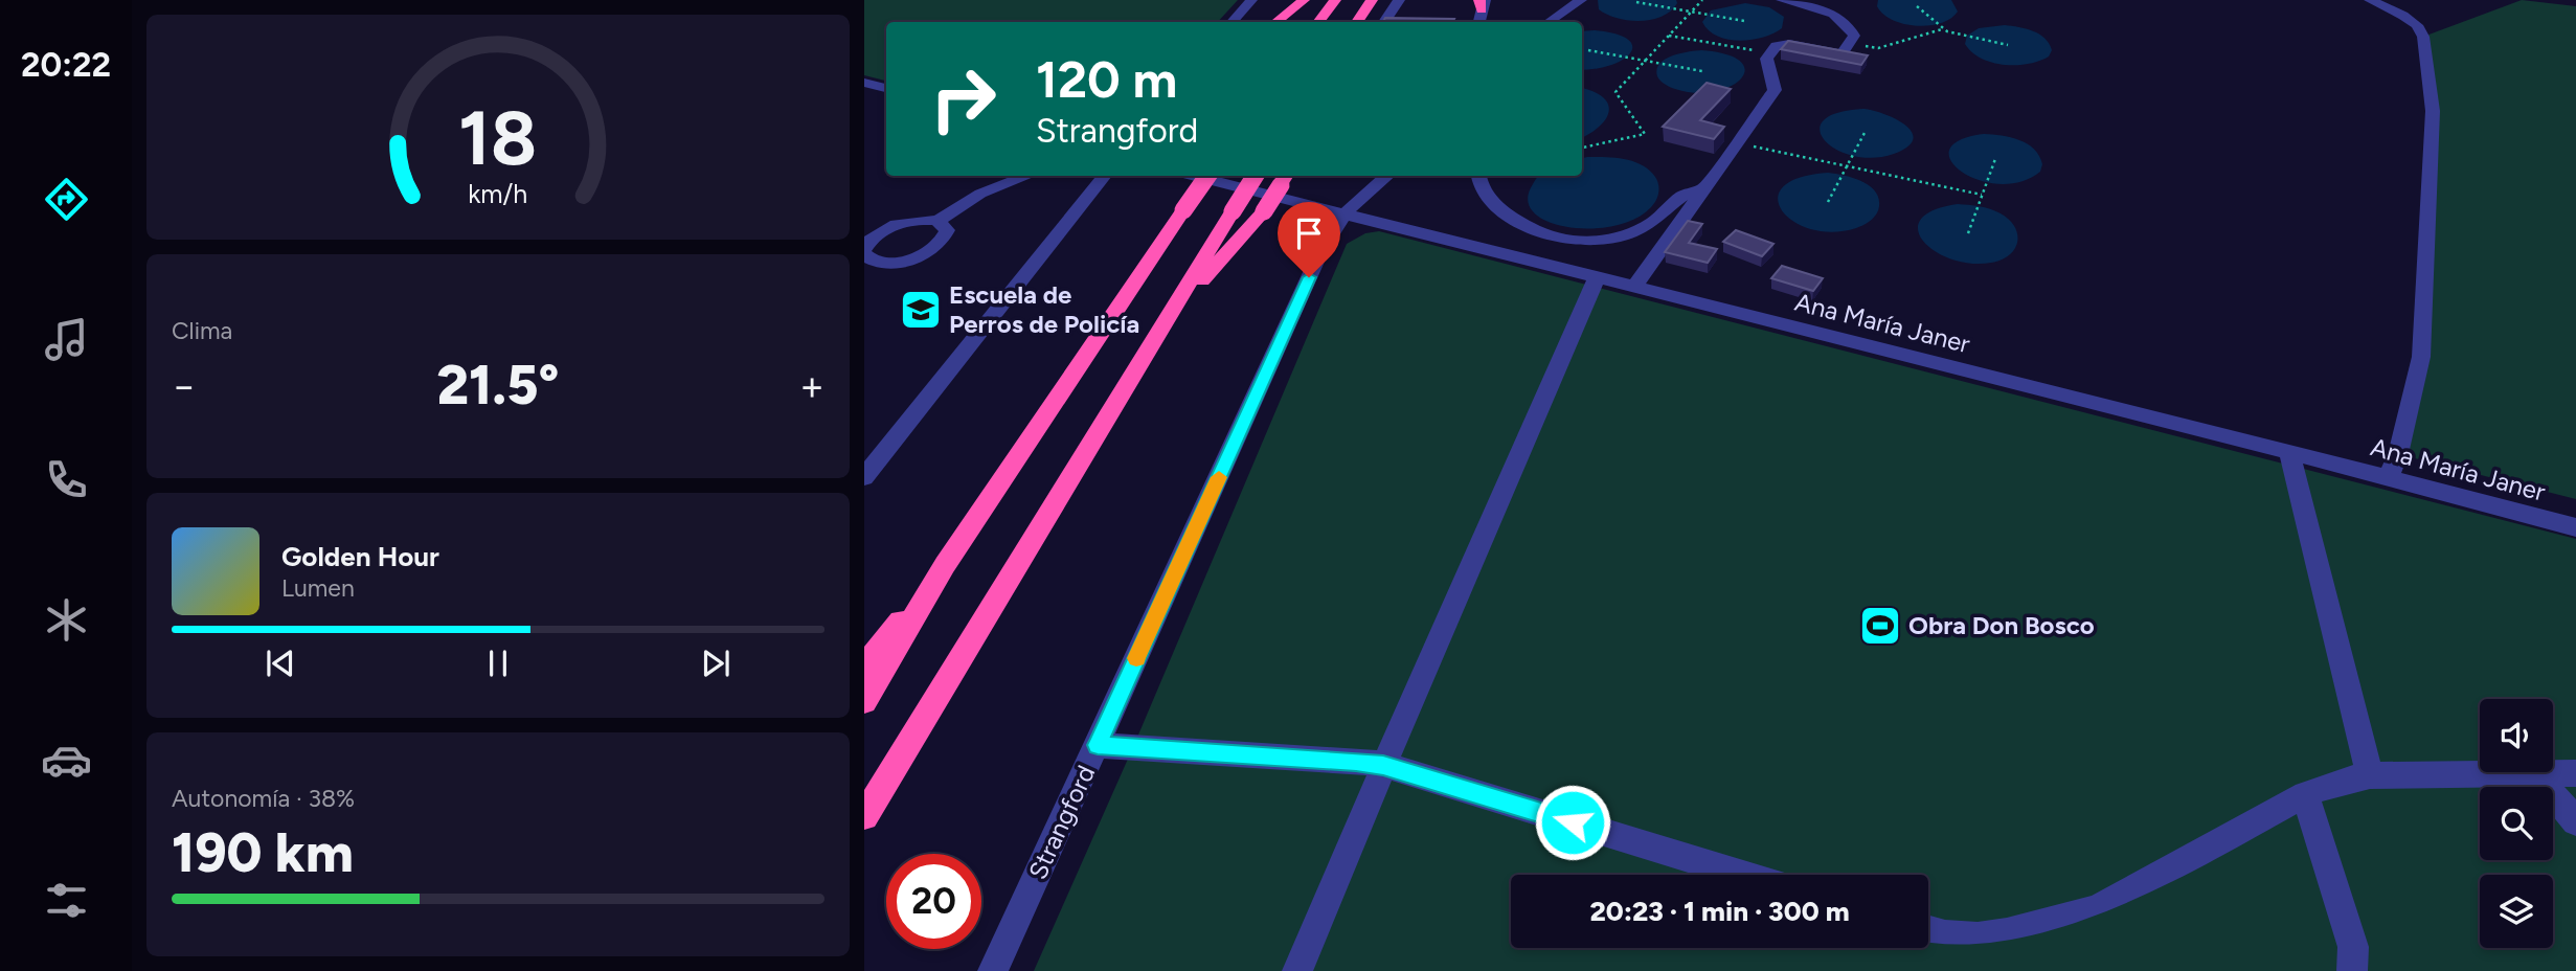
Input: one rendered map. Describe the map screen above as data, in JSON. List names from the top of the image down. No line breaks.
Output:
{"streets":{"street":["Ana María Janer","Strangford"]},"crossings":[["Ana María Janer","Strangford"]],"places":{"school or university":["Escuela de Perros de Policía"],"sports":["Obra Don Bosco"]},"page":{"tabs":"20:22","turn":["120 m","Strangford"],"tile":["Clima",["Autonomía · 38%","190 km"]],"heat":["−","21.5°","+"],"song":["Golden Hour","Lumen"],"limit":"20","trip":"20:23 · 1 min · 300 m","gauge":["18","km/h"]}}
